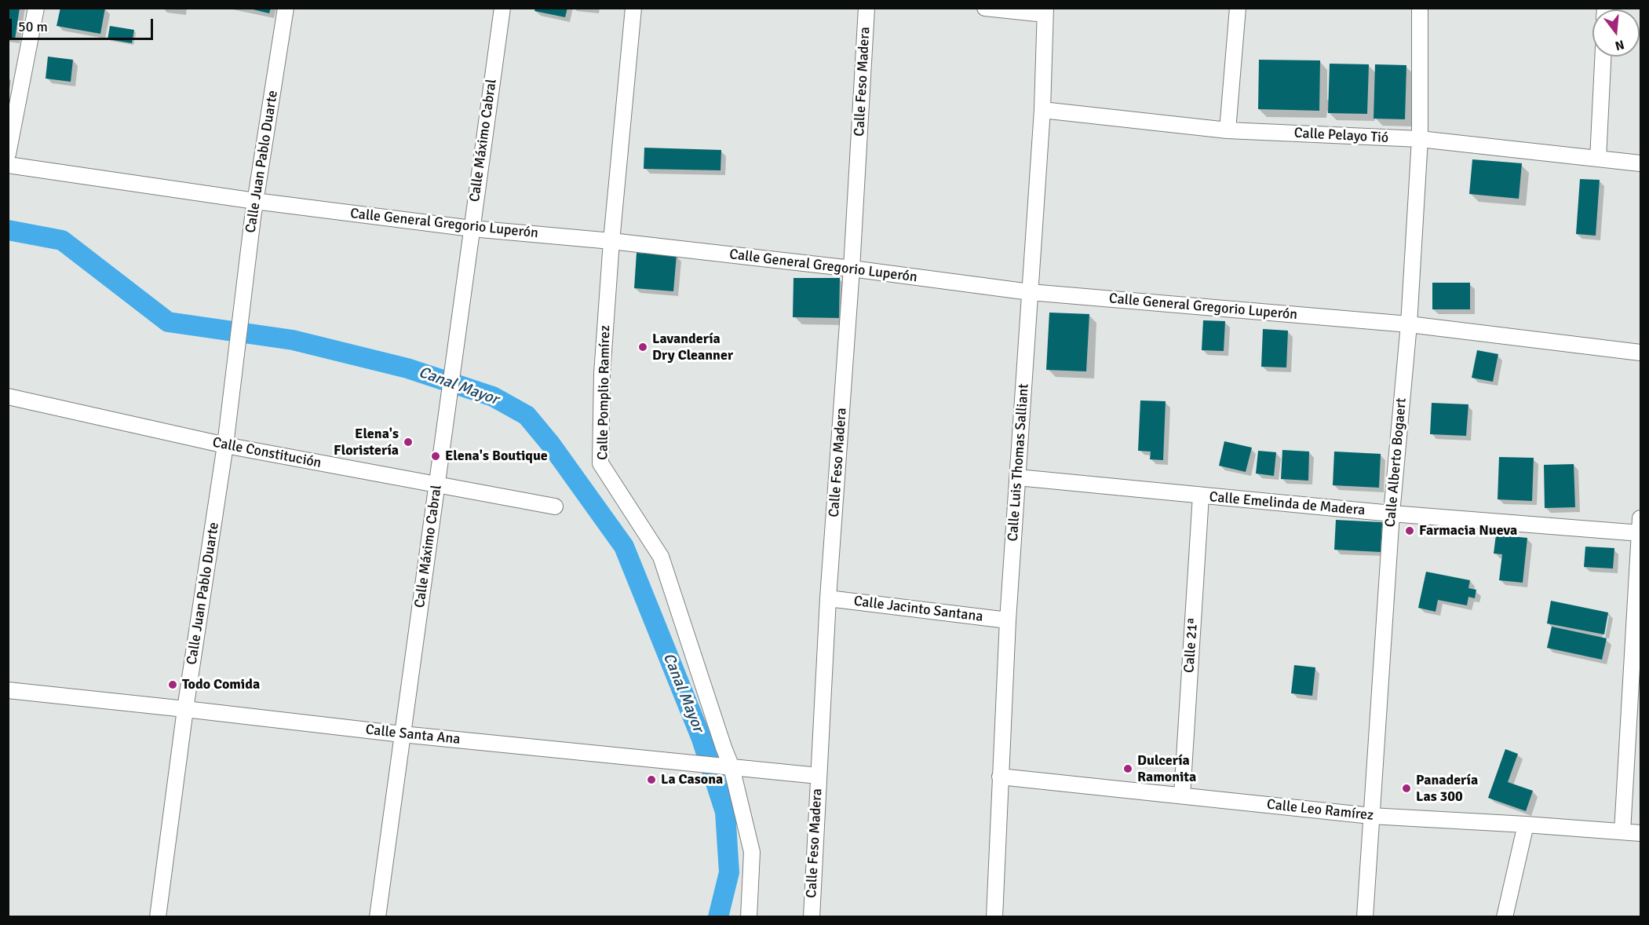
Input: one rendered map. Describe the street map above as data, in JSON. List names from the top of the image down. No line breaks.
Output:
{"streets":{"street":["Calle Feso Madera","Calle Pelayo Tió","Calle Máximo Cabral","Calle Juan Pablo Duarte","Calle General Gregorio Luperón","Calle Pomplio Ramírez","Calle Constitución","Calle Luis Thomas Salliant","Calle Alberto Bogaert","Calle Emelinda de Madera","Calle Jacinto Santana","Calle 21ª","Calle Santa Ana","Calle Leo Ramírez"]},"crossings":[["Calle Feso Madera","Calle General Gregorio Luperón"],["Calle Feso Madera","Calle Jacinto Santana"],["Calle Feso Madera","Calle Santa Ana"],["Calle Pelayo Tió","Calle Luis Thomas Salliant"],["Calle Pelayo Tió","Calle Alberto Bogaert"],["Calle Máximo Cabral","Calle General Gregorio Luperón"],["Calle Máximo Cabral","Calle Constitución"],["Calle Máximo Cabral","Calle Santa Ana"],["Calle Juan Pablo Duarte","Calle General Gregorio Luperón"],["Calle Juan Pablo Duarte","Calle Constitución"],["Calle Juan Pablo Duarte","Calle Santa Ana"],["Calle General Gregorio Luperón","Calle Pomplio Ramírez"],["Calle General Gregorio Luperón","Calle Luis Thomas Salliant"],["Calle General Gregorio Luperón","Calle Alberto Bogaert"],["Calle Pomplio Ramírez","Calle Santa Ana"],["Calle Luis Thomas Salliant","Calle Emelinda de Madera"],["Calle Luis Thomas Salliant","Calle Jacinto Santana"],["Calle Luis Thomas Salliant","Calle Leo Ramírez"],["Calle Alberto Bogaert","Calle Emelinda de Madera"],["Calle Alberto Bogaert","Calle Leo Ramírez"],["Calle Emelinda de Madera","Calle 21ª"],["Calle 21ª","Calle Leo Ramírez"]],"water":["Canal Mayor"],"places":["Lavandería Dry Cleanner","Elena's Floristería","Elena's Boutique","Farmacia Nueva","Todo Comida","Dulcería Ramonita","La Casona","Panadería Las 300"],"scale_bar":"50 m","north":"bottom"}
